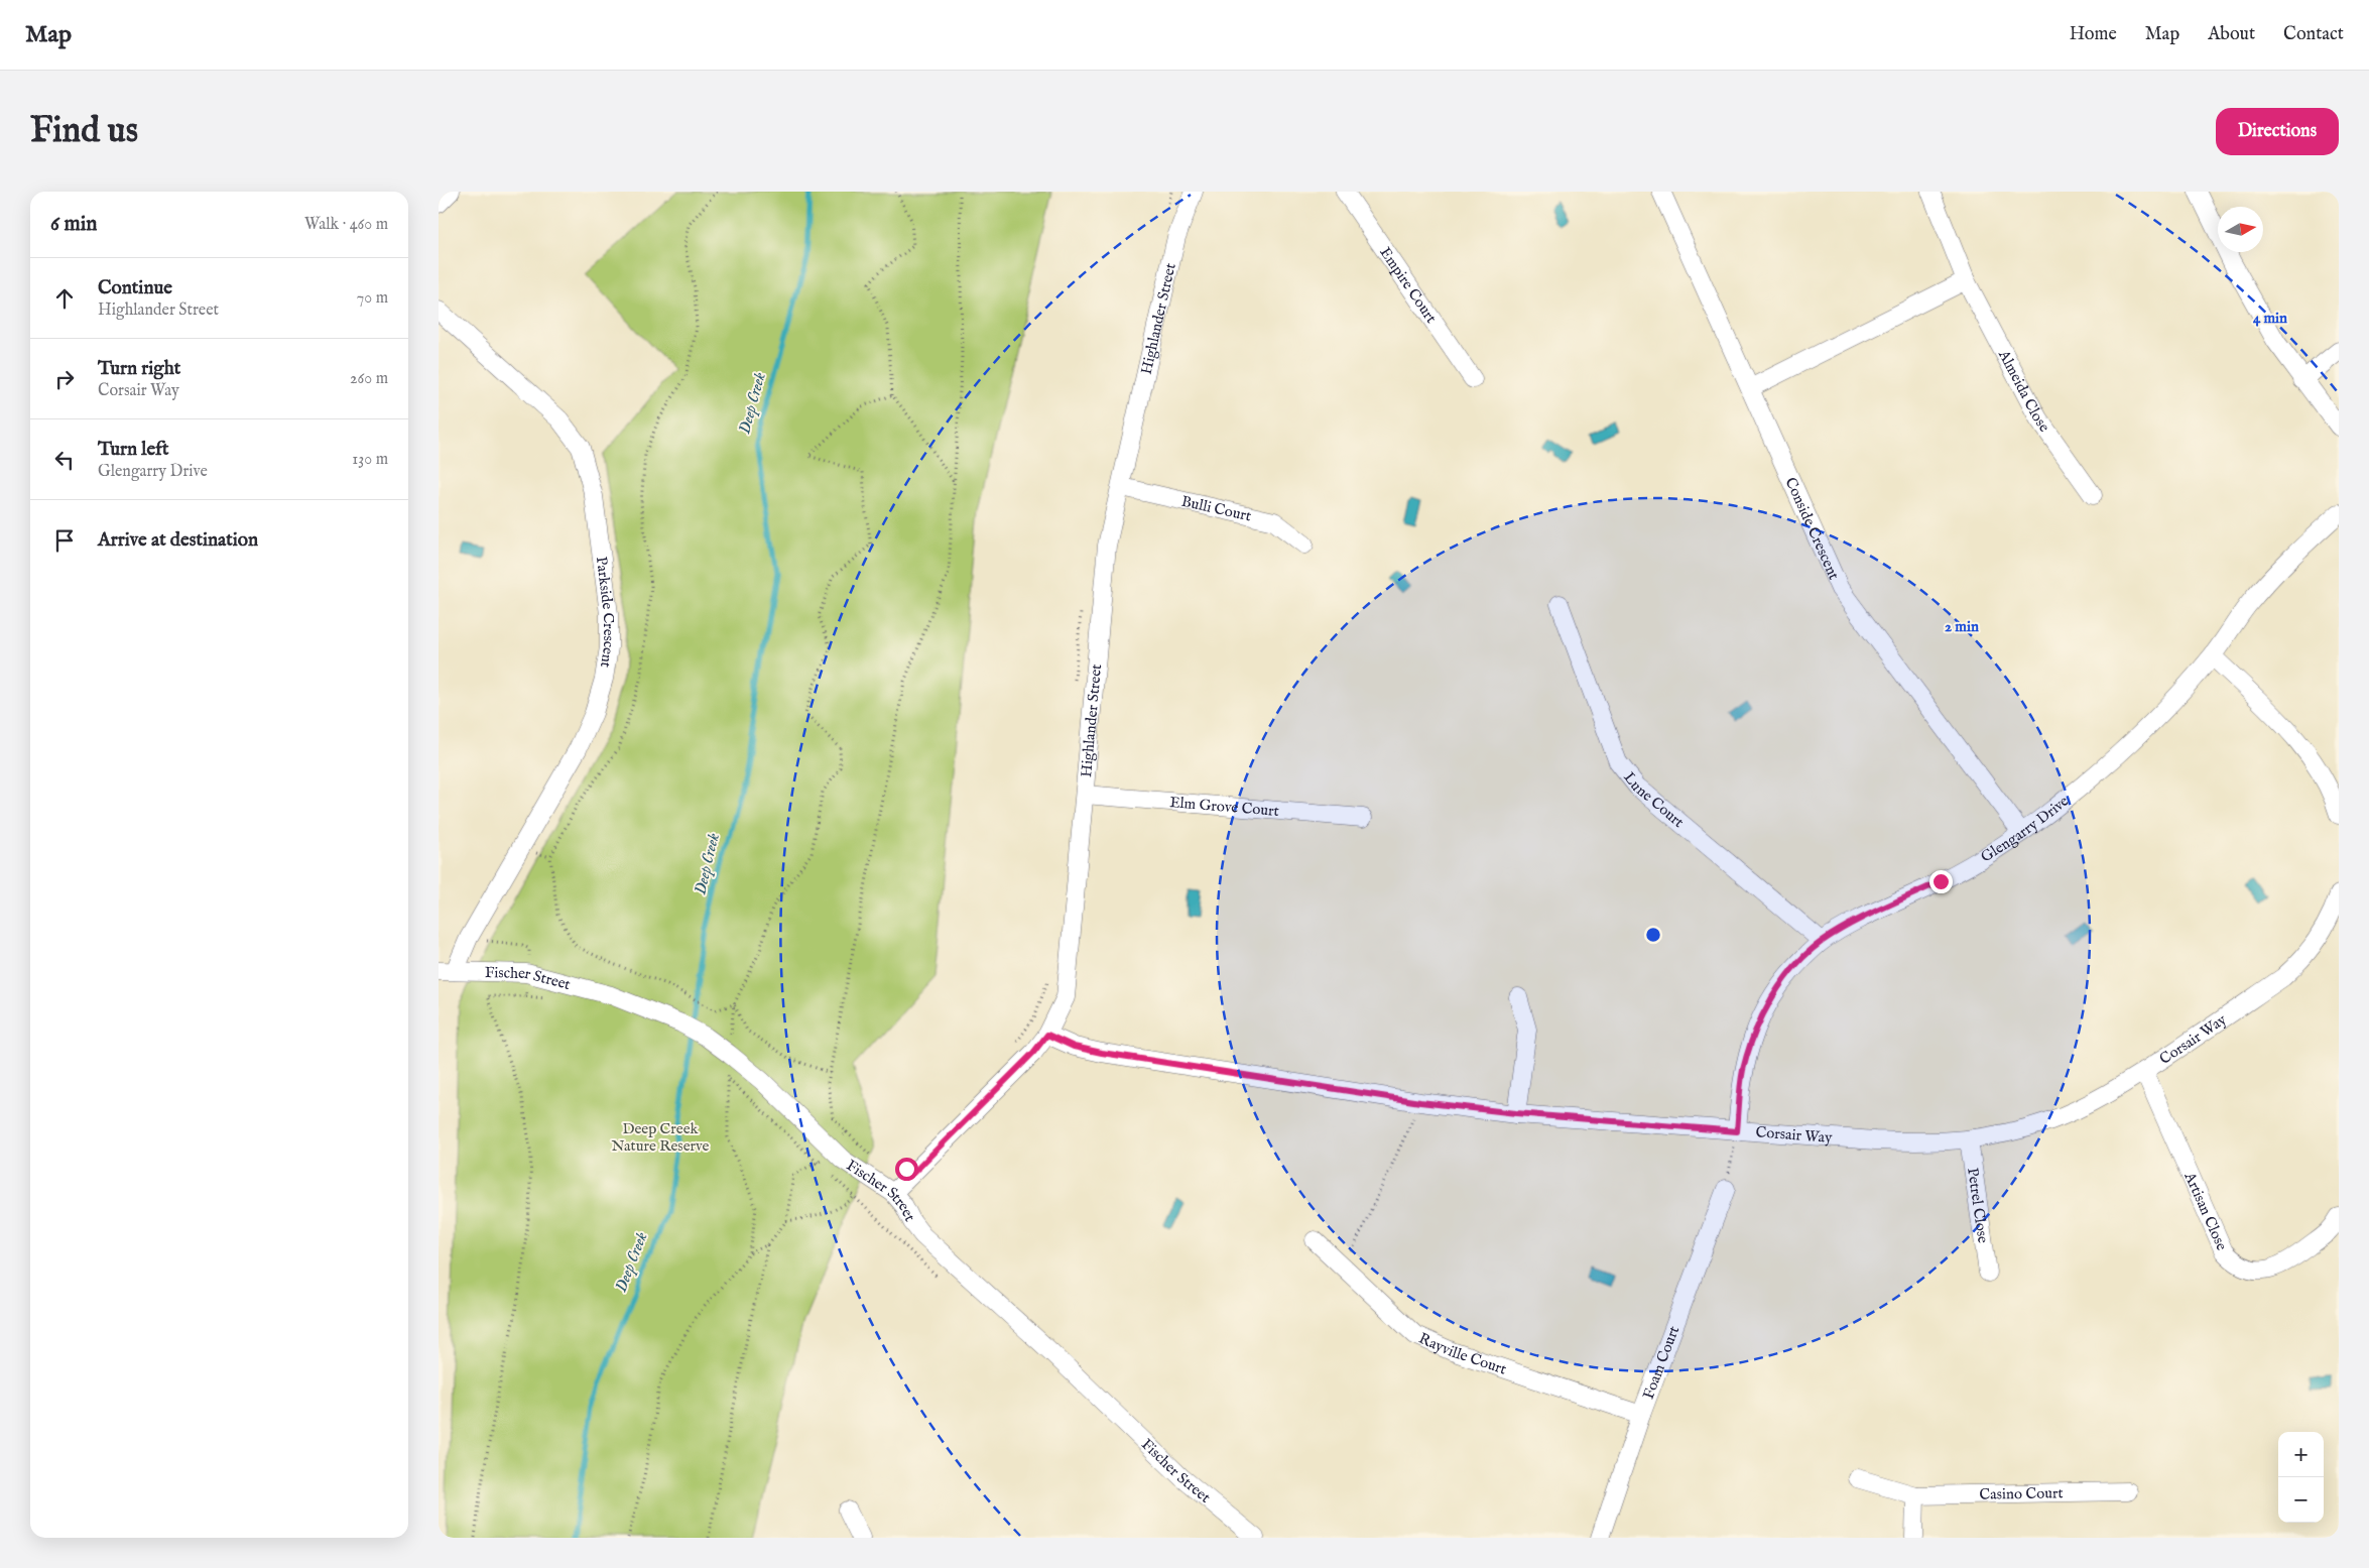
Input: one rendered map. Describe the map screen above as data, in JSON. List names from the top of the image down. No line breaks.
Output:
{"streets":{"street":["Empire Court","Highlander Street","Almeida Close","Bulli Court","Conside Crescent","Parkside Crescent","Lune Court","Elm Grove Court","Glengarry Drive","Fischer Street","Corsair Way","Petrel Close","Artisan Close","Rayville Court","Foam Court","Casino Court"]},"crossings":[["Highlander Street","Bulli Court"],["Highlander Street","Elm Grove Court"],["Highlander Street","Fischer Street"],["Highlander Street","Corsair Way"],["Conside Crescent","Glengarry Drive"],["Parkside Crescent","Fischer Street"],["Lune Court","Glengarry Drive"],["Glengarry Drive","Corsair Way"],["Corsair Way","Petrel Close"],["Corsair Way","Artisan Close"],["Rayville Court","Foam Court"]],"water":["Deep Creek"],"parks":["Deep Creek Nature Reserve"],"north":"right","page":{"header":"Map","nav":["Home","Map","About","Contact"],"buttons":"Directions","title":"Find us","heading":["6 min","Walk · 460 m"],"list":[["Continue","Highlander Street","70 m"],["Turn right","Corsair Way","260 m"],["Turn left","Glengarry Drive","130 m"],"Arrive at destination"],"map_buttons":["+","−"]},"rings":["4 min","2 min"]}
